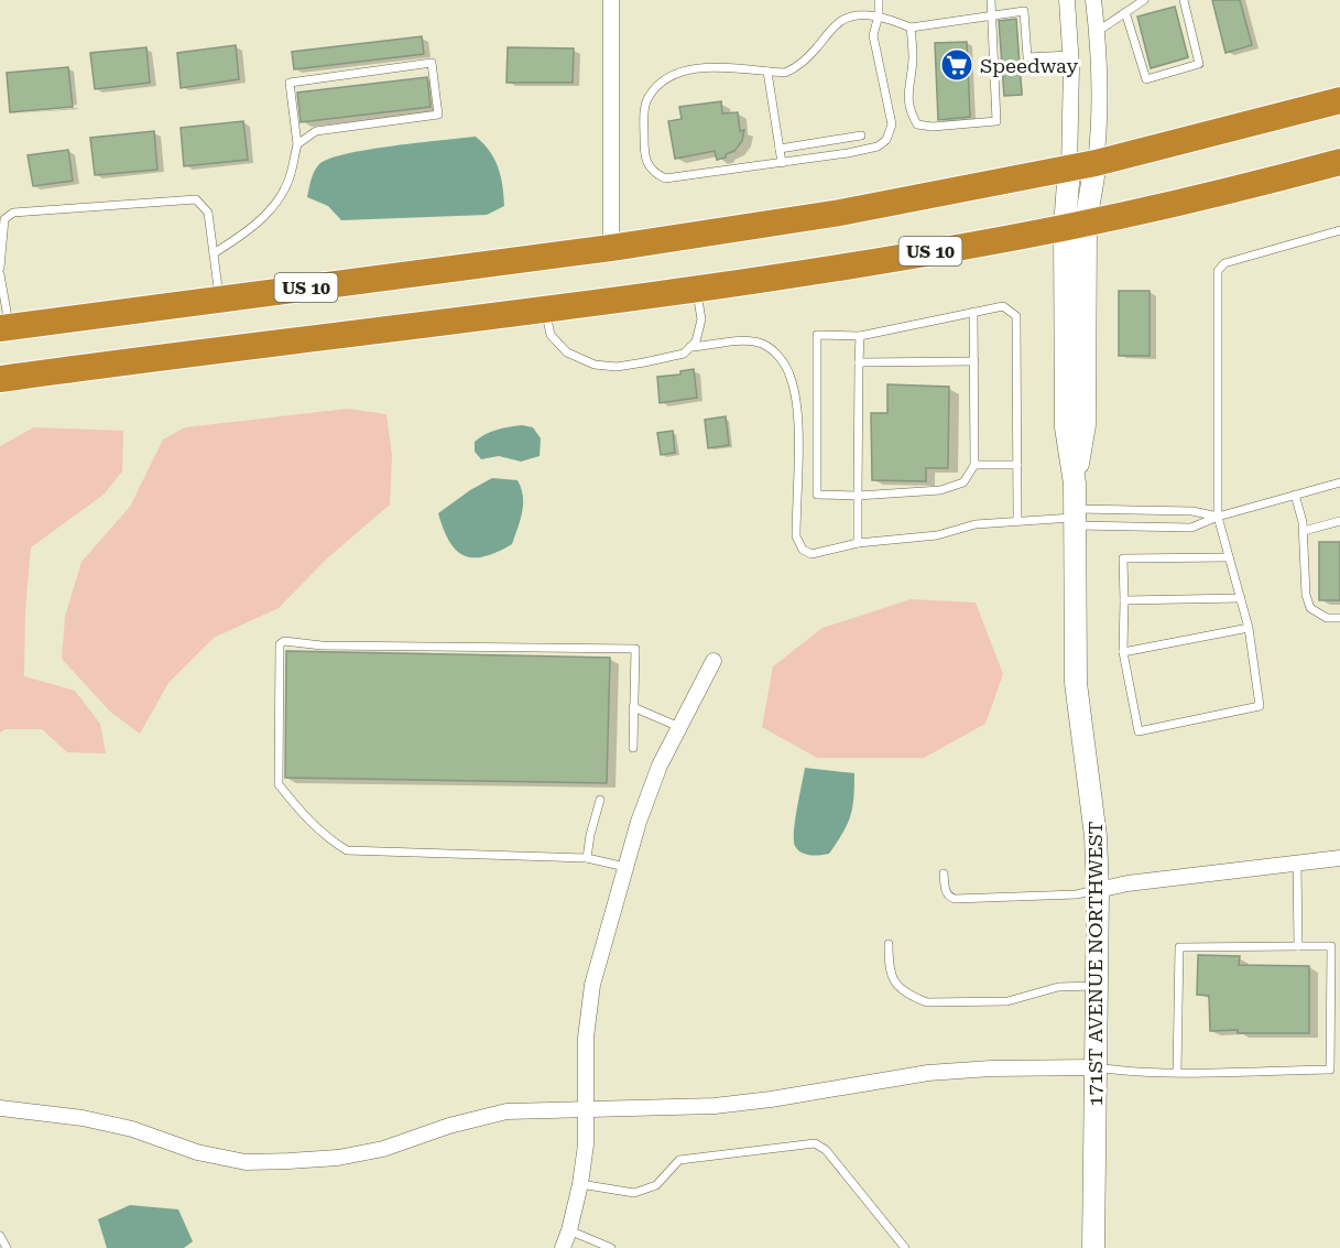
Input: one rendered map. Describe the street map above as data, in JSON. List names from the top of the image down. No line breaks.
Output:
{"streets":{"highway":["US 10"],"street":["171ST AVENUE NORTHWEST"]},"crossings":[["US 10","171ST AVENUE NORTHWEST"]],"places":{"supermarket":["Speedway"]}}
